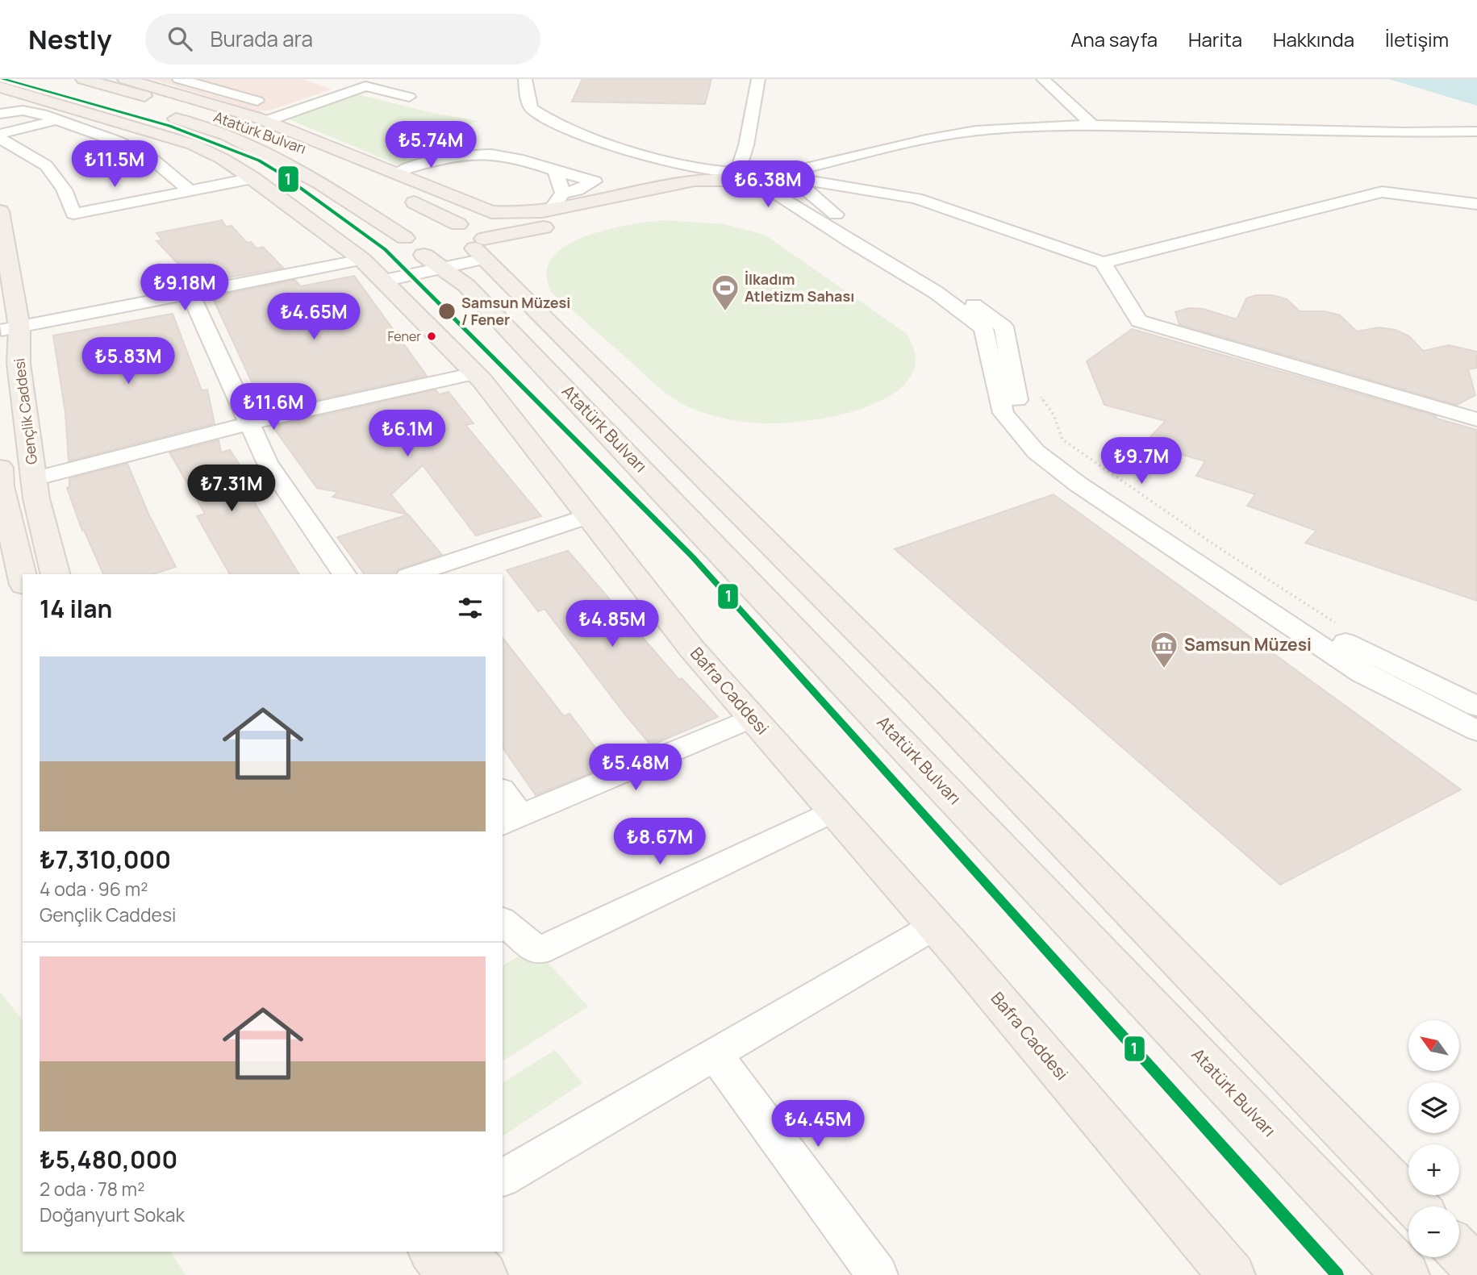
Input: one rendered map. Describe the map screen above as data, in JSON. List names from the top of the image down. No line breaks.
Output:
{"streets":{"main road":["Atatürk Bulvarı","Gençlik Caddesi","Bafra Caddesi"]},"places":{"other":["Samsun Müzesi / Fener","Fener"],"sports":["İlkadım Atletizm Sahası"],"museum":["Samsun Müzesi"]},"lines":["transit line 1"],"north":"top left","page":{"header":"Nestly","search":"Burada ara","nav":["Ana sayfa","Harita","Hakkında","İletişim"],"price":["₺5.74M","₺11.5M","₺6.38M","₺9.18M","₺4.65M","₺5.83M","₺11.6M","₺6.1M","₺9.7M","₺7.31M","₺4.85M","₺5.48M","₺8.67M","₺4.45M"],"heading":"14 ilan","list":[{"name":"₺7,310,000","note":"4 oda · 96 m² · Gençlik Caddesi"},{"name":"₺5,480,000","note":"2 oda · 78 m² · Doğanyurt Sokak"}],"map_buttons":["+","−"]}}
